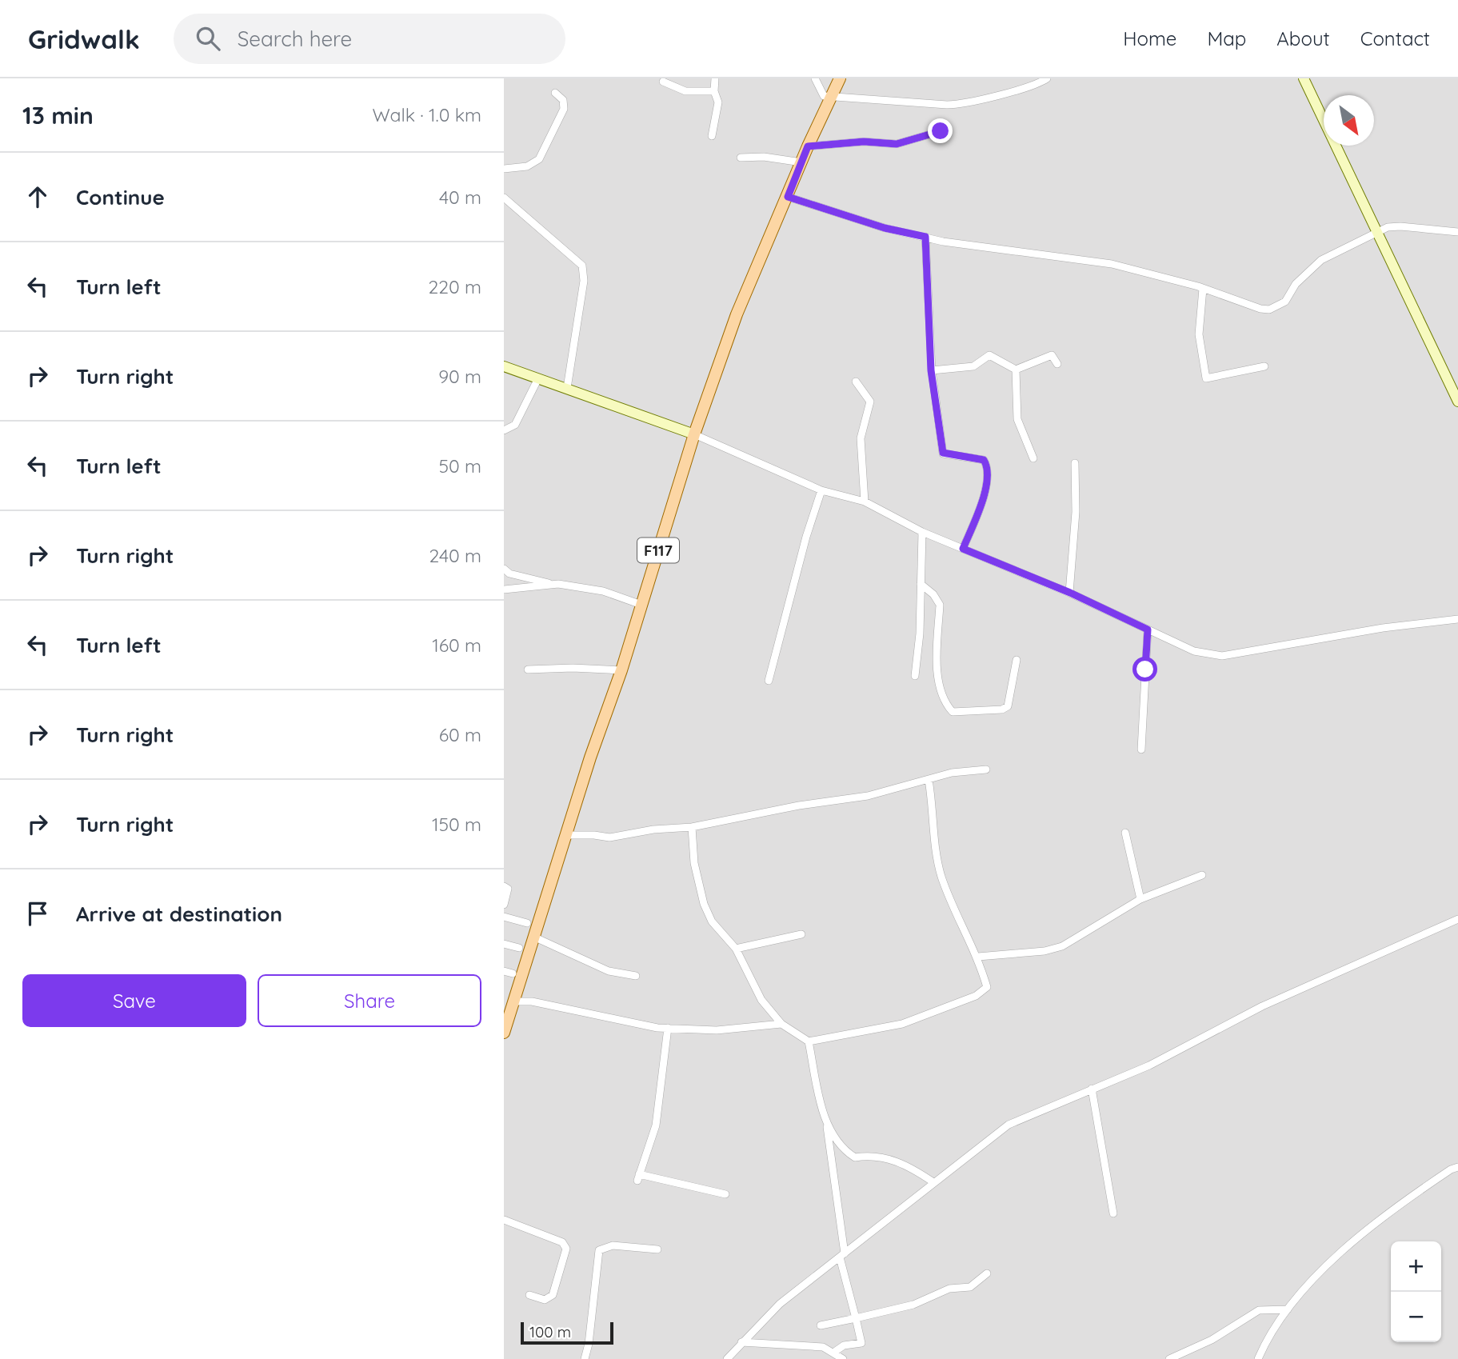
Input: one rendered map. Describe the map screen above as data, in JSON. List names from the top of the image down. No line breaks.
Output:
{"streets":{"main road":["F117"]},"scale_bar":"100 m","north":"bottom right","page":{"header":"Gridwalk","search":"Search here","nav":["Home","Map","About","Contact"],"heading":["13 min","Walk · 1.0 km"],"list":[["Continue","40 m"],["Turn left","220 m"],["Turn right","90 m"],["Turn left","50 m"],["Turn right","240 m"],["Turn left","160 m"],["Turn right","60 m"],["Turn right","150 m"],"Arrive at destination"],"buttons":["Save","Share"],"map_buttons":["+","−"],"scale":"100 m"}}
